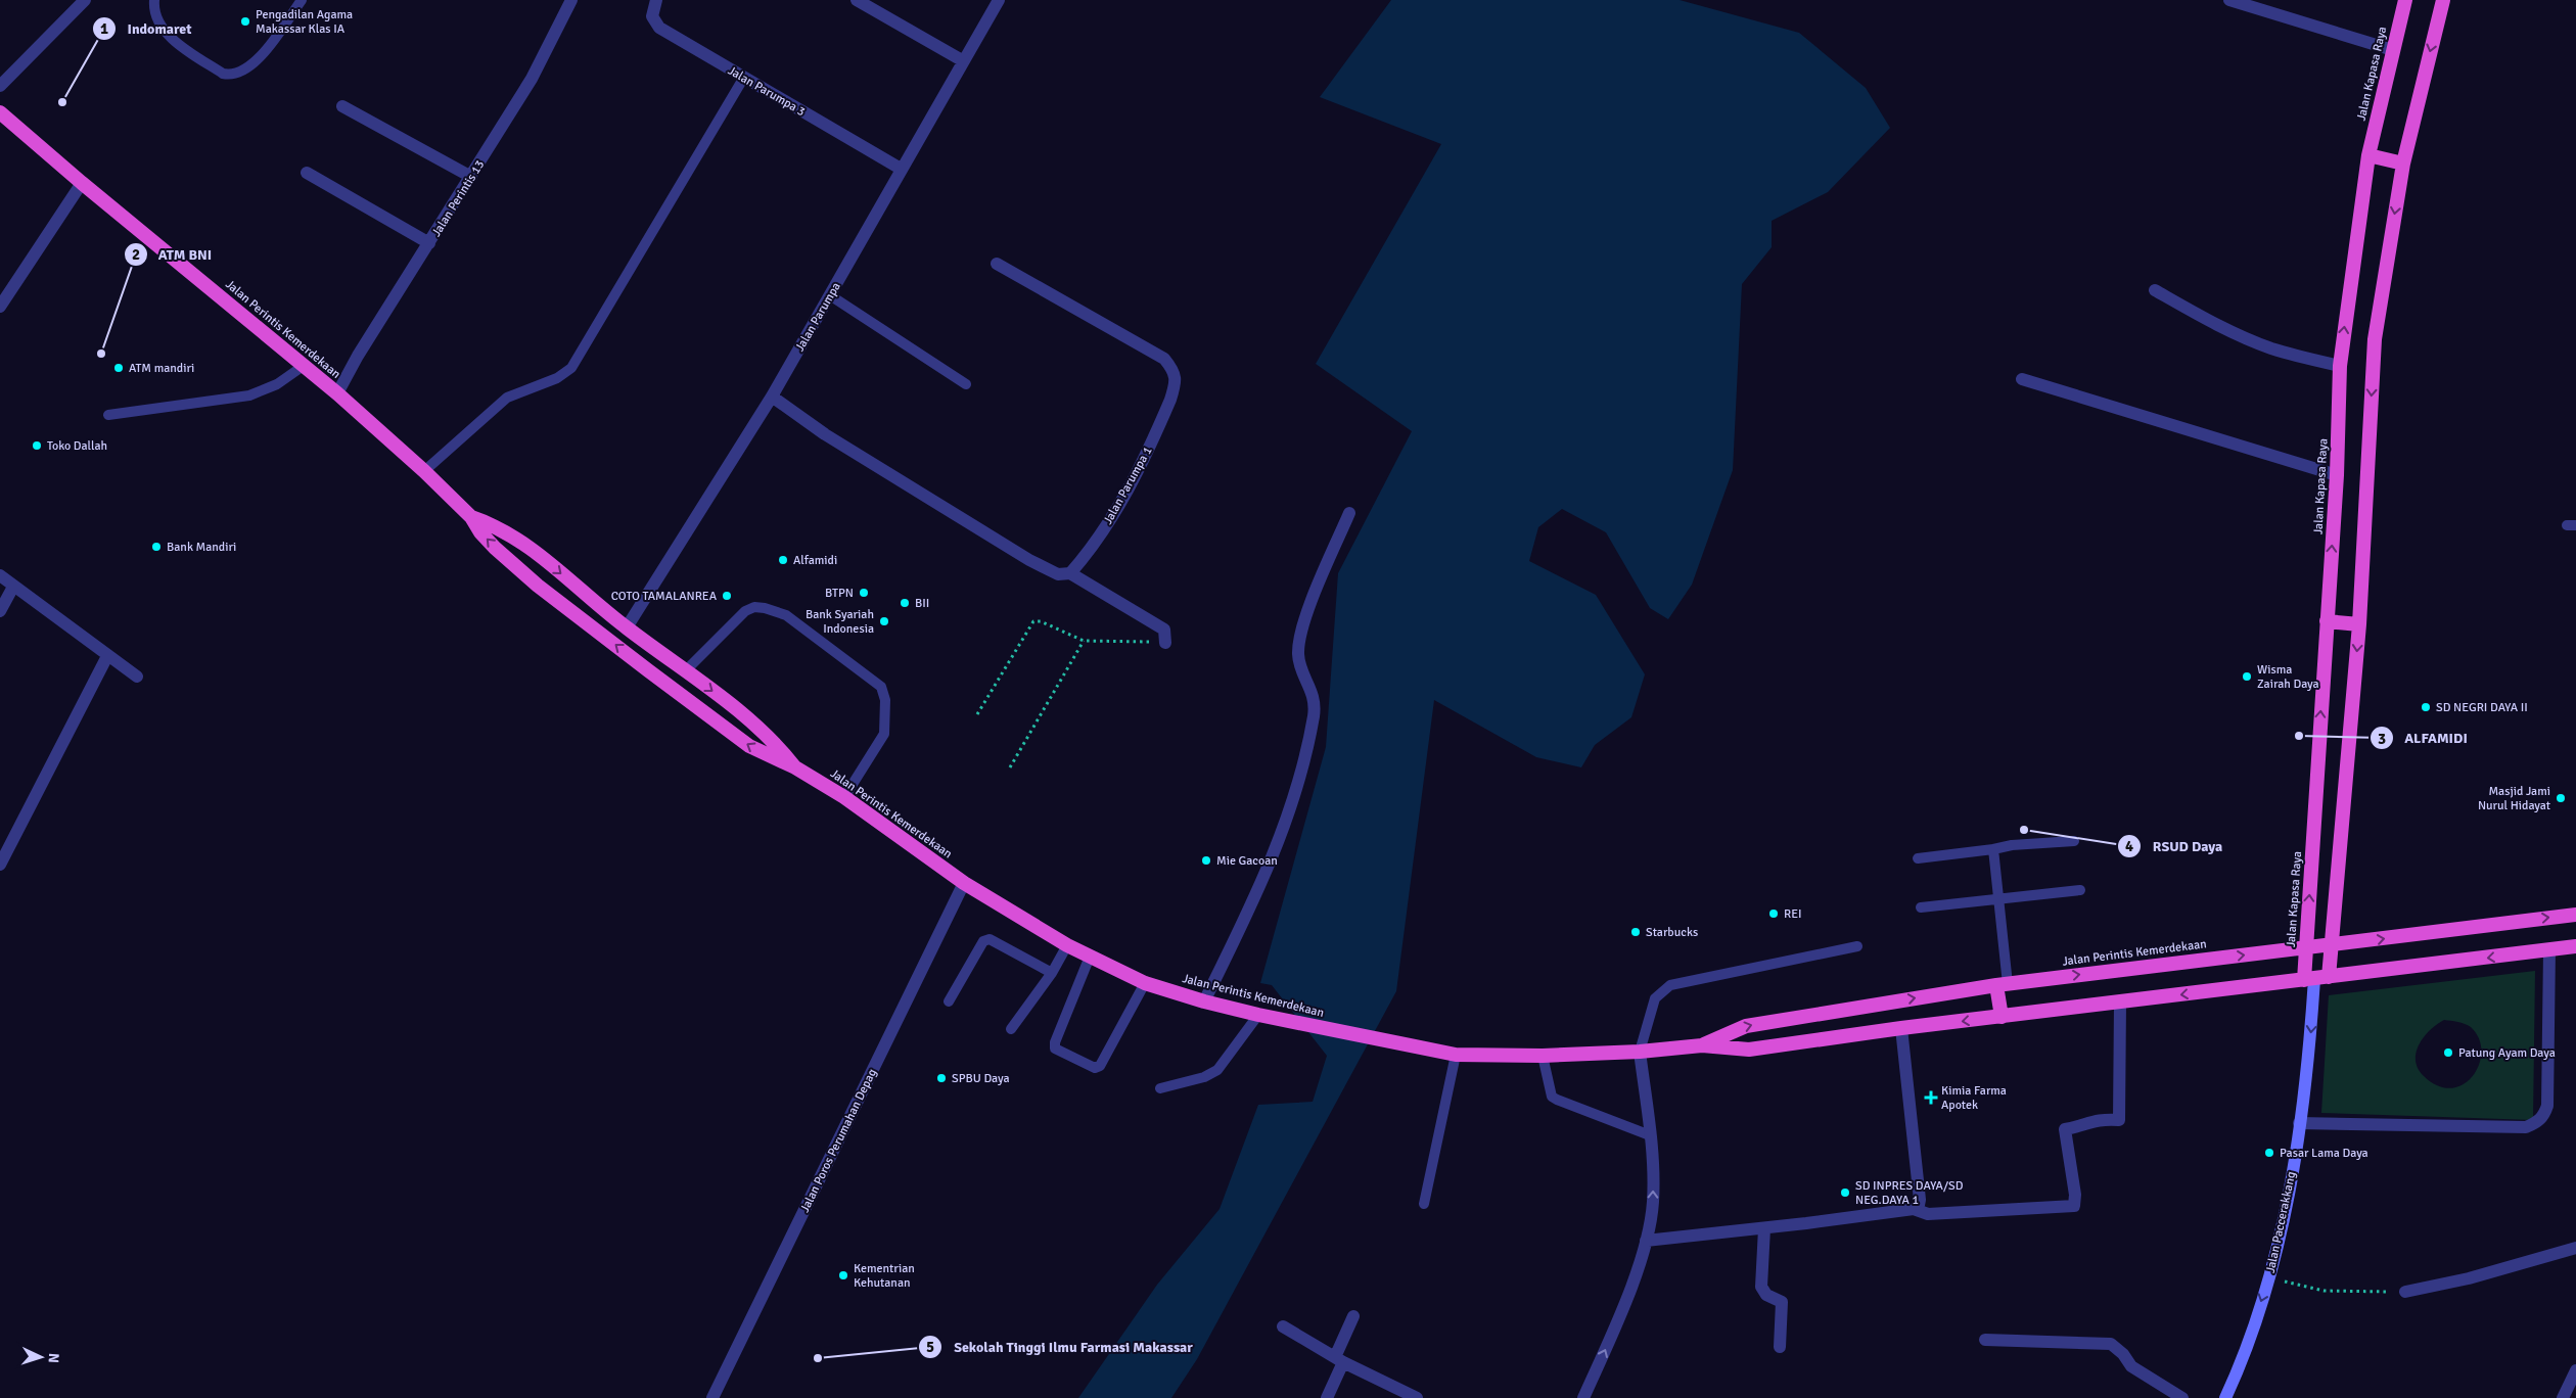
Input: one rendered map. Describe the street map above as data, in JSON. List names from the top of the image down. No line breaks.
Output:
{"streets":{"highway":["Jalan Kapasa Raya","Jalan Perintis Kemerdekaan"],"main road":["Jalan Paccerakkang"],"street":["Jalan Parumpa 3","Jalan Perintis 13","Jalan Parumpa","Jalan Parumpa 1","Jalan Poros Perumahan Depag"]},"crossings":[["Jalan Kapasa Raya","Jalan Perintis Kemerdekaan"],["Jalan Kapasa Raya","Jalan Paccerakkang"],["Jalan Parumpa 3","Jalan Parumpa"],["Jalan Perintis 13","Jalan Perintis Kemerdekaan"],["Jalan Parumpa","Jalan Perintis Kemerdekaan"],["Jalan Perintis Kemerdekaan","Jalan Poros Perumahan Depag"],["Jalan Perintis Kemerdekaan","Jalan Paccerakkang"]],"one_way":["Jalan Paccerakkang"],"places":{"other":["Pengadilan Agama Makassar Klas IA","Indomaret","ATM BNI","ATM mandiri","Toko Dallah","Bank Mandiri","Alfamidi","BTPN","COTO TAMALANREA","BII","Bank Syariah Indonesia","Wisma Zairah Daya","SD NEGRI DAYA II","ALFAMIDI","Masjid Jami Nurul Hidayat","RSUD Daya","Mie Gacoan","REI","Starbucks","Patung Ayam Daya","SPBU Daya","Pasar Lama Daya","SD INPRES DAYA/SD NEG.DAYA 1","Kementrian Kehutanan","Sekolah Tinggi Ilmu Farmasi Makassar"],"health":["Kimia Farma Apotek"]},"north":"right"}
